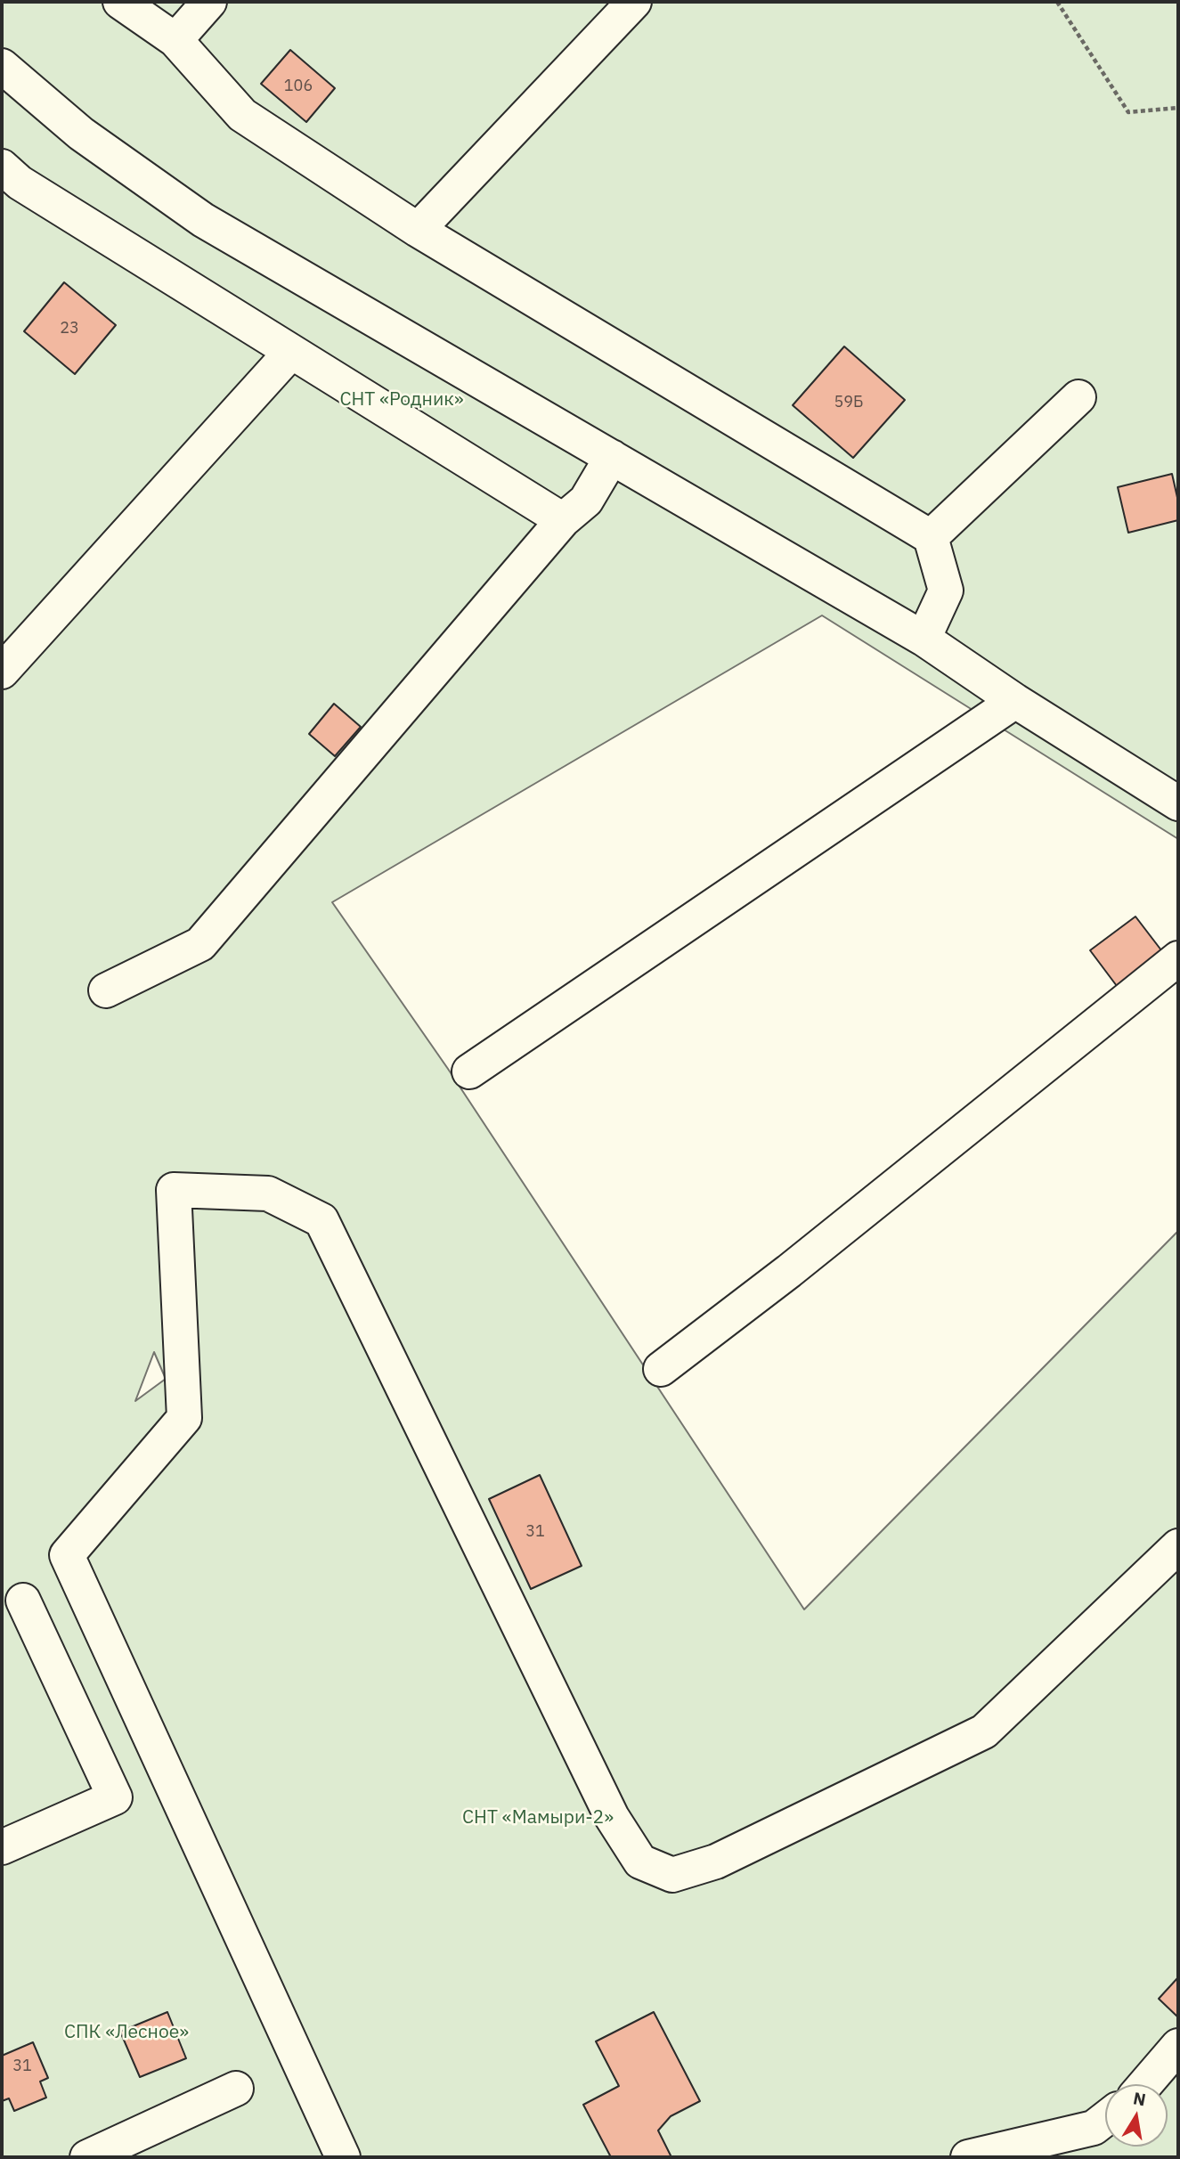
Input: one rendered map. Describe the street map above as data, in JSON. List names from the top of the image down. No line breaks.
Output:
{"parks":["СНТ «Родник»","СНТ «Мамыри-2»","СПК «Лесное»"],"house_numbers":["106","23","59Б","31","31"],"north":"top"}
